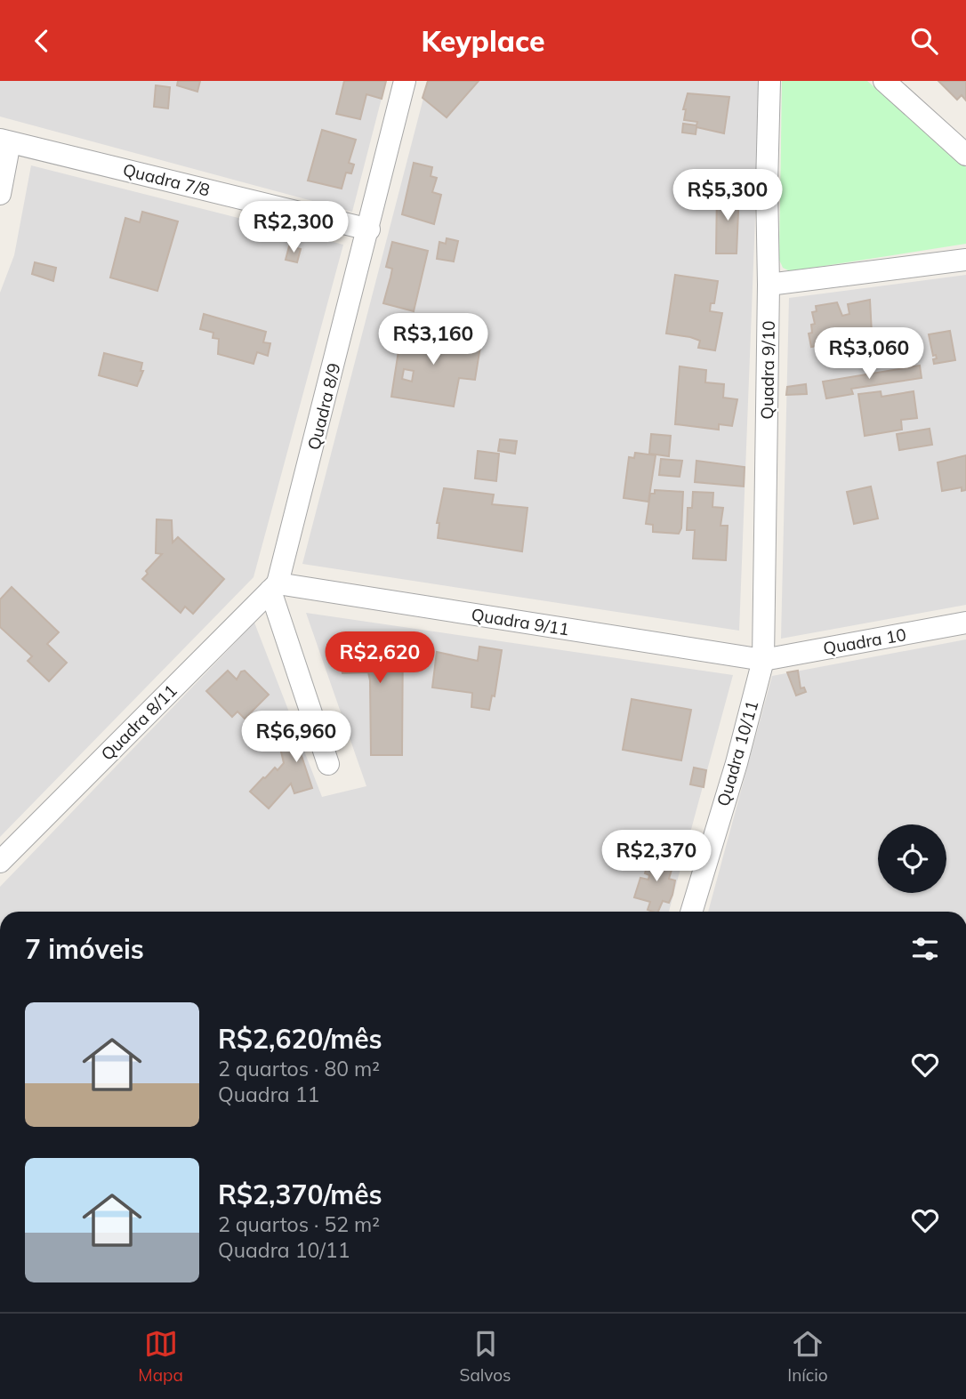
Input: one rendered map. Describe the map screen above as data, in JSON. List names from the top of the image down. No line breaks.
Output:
{"streets":{"street":["Quadra 7/8","Quadra 9/10","Quadra 8/9","Quadra 9/11","Quadra 10","Quadra 8/11","Quadra 10/11"]},"crossings":[["Quadra 7/8","Quadra 8/9"],["Quadra 9/10","Quadra 9/11"],["Quadra 9/10","Quadra 10"],["Quadra 9/10","Quadra 10/11"],["Quadra 8/9","Quadra 9/11"],["Quadra 8/9","Quadra 8/11"],["Quadra 9/11","Quadra 10"],["Quadra 9/11","Quadra 8/11"],["Quadra 9/11","Quadra 10/11"],["Quadra 10","Quadra 10/11"]],"page":{"header":"Keyplace","price":["R$5,300","R$2,300","R$3,160","R$3,060","R$2,620","R$6,960","R$2,370"],"heading":"7 imóveis","list":[{"name":"R$2,620/mês","note":"2 quartos · 80 m² · Quadra 11"},{"name":"R$2,370/mês","note":"2 quartos · 52 m² · Quadra 10/11"}],"tabs":["Mapa","Salvos","Início"]}}
